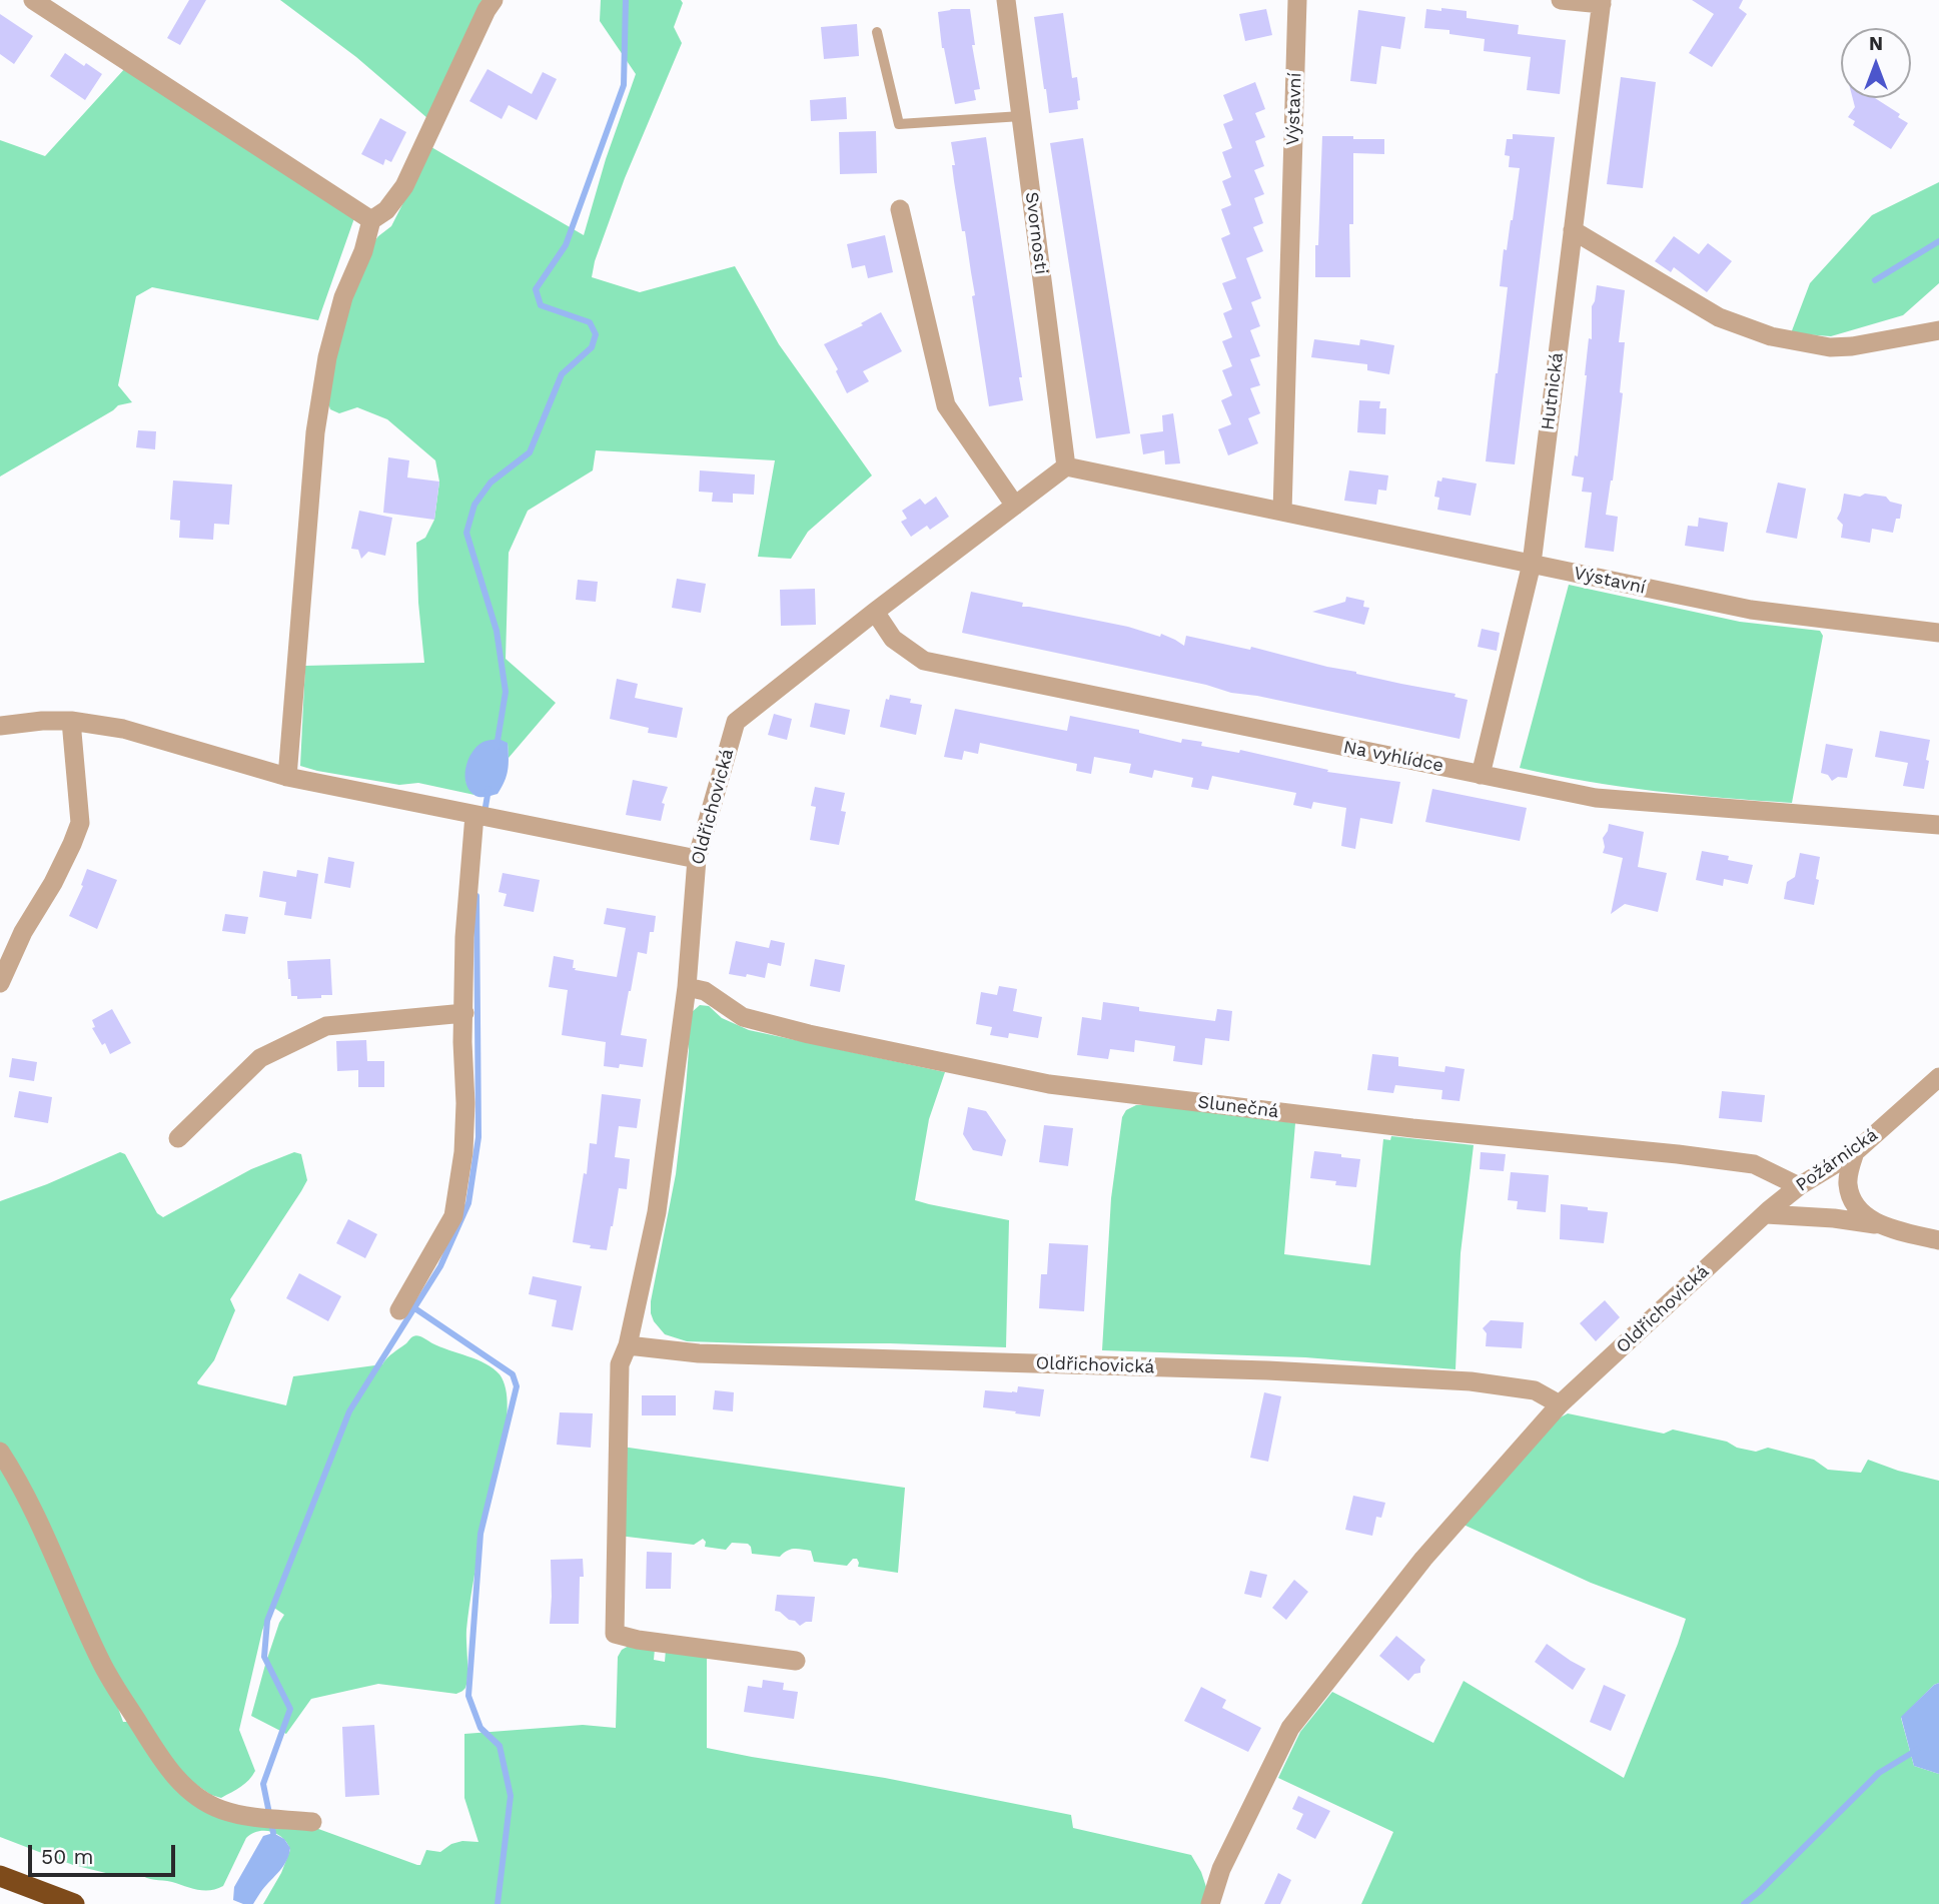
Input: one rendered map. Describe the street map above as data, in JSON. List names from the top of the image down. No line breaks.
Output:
{"streets":{"street":["Výstavní","Svornosti","Hutnická","Na vyhlídce","Oldřichovická","Slunečná","Požárnická"]},"crossings":[["Výstavní","Svornosti"],["Výstavní","Hutnická"],["Výstavní","Oldřichovická"],["Svornosti","Oldřichovická"],["Hutnická","Na vyhlídce"],["Na vyhlídce","Oldřichovická"],["Oldřichovická","Slunečná"],["Oldřichovická","Požárnická"],["Slunečná","Požárnická"]],"scale_bar":"50 m","north":"top"}
